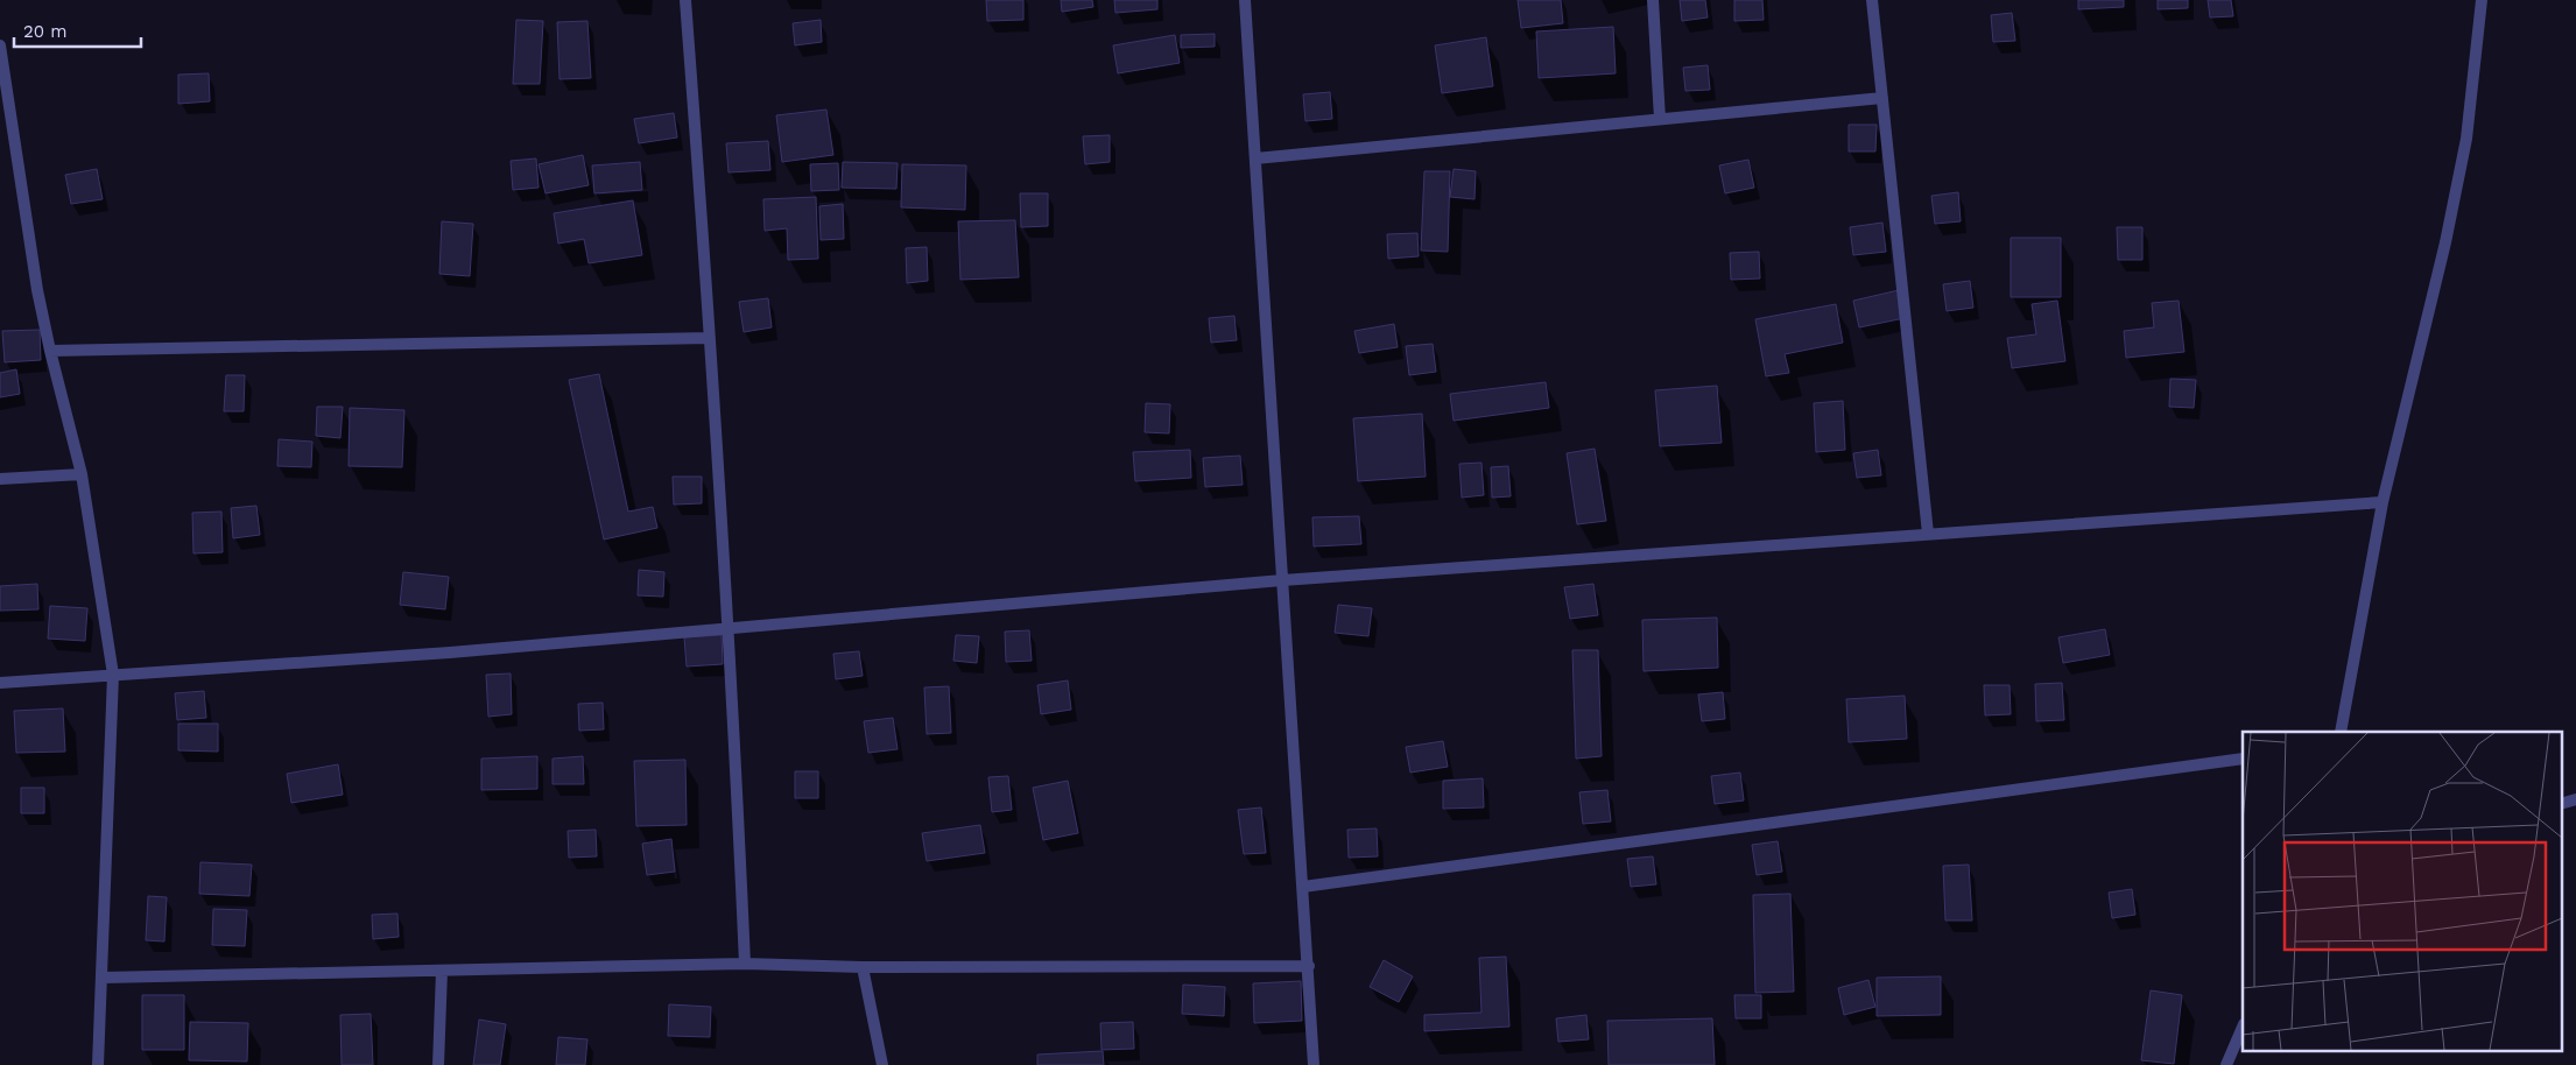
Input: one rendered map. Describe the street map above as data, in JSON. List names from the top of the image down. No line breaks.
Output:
{"scale_bar":"20 m"}
